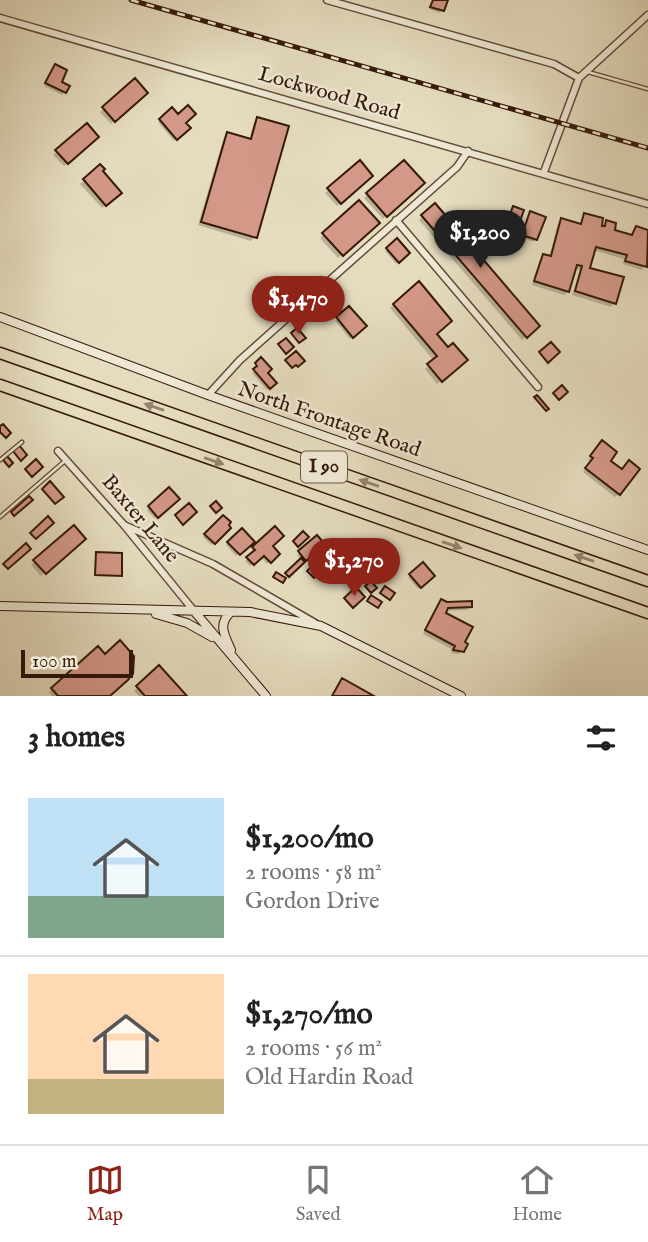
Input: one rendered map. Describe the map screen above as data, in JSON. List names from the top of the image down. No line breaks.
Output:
{"streets":{"highway":["I 90"],"street":["Lockwood Road","North Frontage Road","Baxter Lane"]},"scale_bar":"100 m","page":{"price":["$1,200","$1,470","$1,270"],"scale":"100 m","heading":"3 homes","list":[{"name":"$1,200/mo","note":"2 rooms · 58 m² · Gordon Drive"},{"name":"$1,270/mo","note":"2 rooms · 56 m² · Old Hardin Road"}],"tabs":["Map","Saved","Home"]}}
